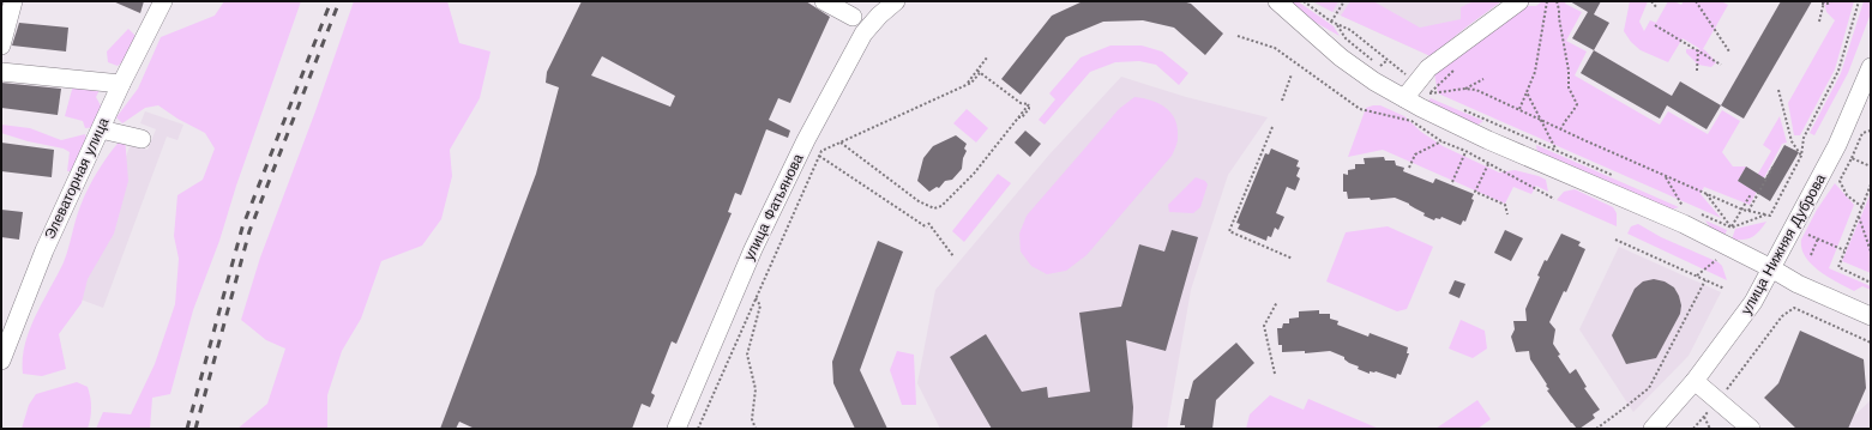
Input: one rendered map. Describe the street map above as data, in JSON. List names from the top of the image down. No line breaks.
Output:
{"streets":{"street":["Элеваторная улица","улица Фатьянова","улица Нижняя Дуброва"]}}
